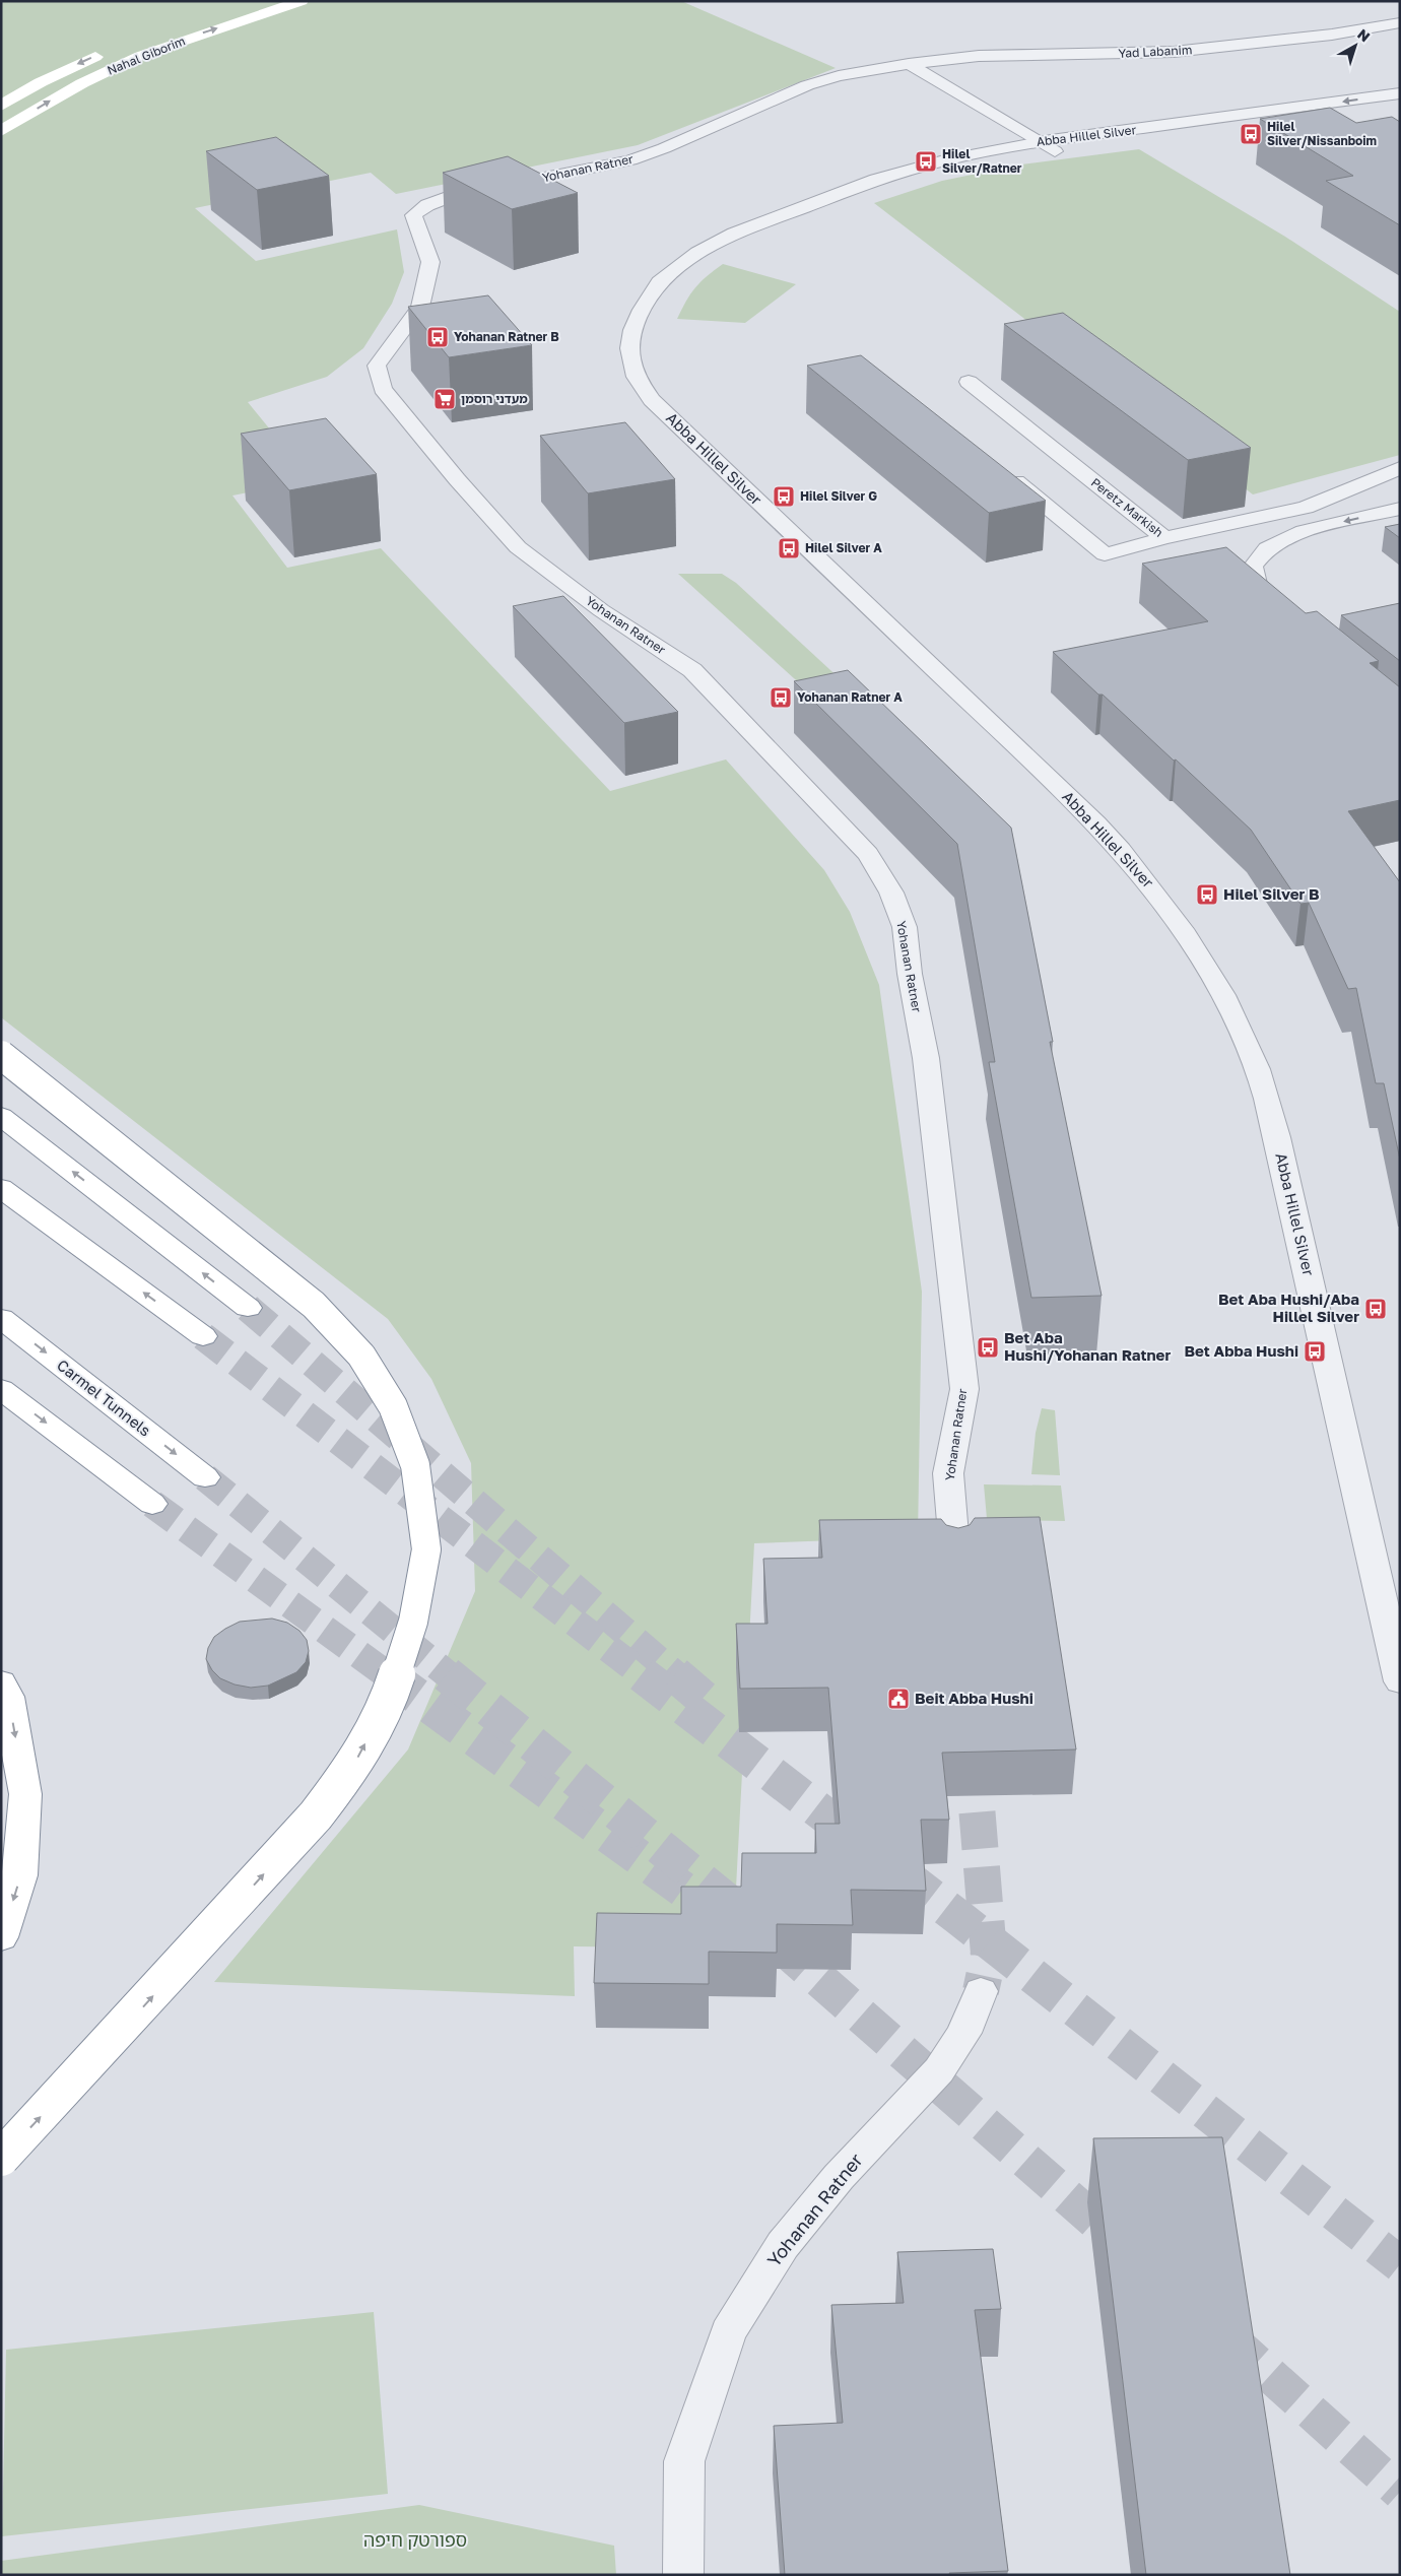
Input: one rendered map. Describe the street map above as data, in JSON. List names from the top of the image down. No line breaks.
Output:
{"streets":{"main road":["Nahal Giborim","Carmel Tunnels"],"street":["Yad Labanim","Abba Hillel Silver","Yohanan Ratner","Peretz Markish"]},"crossings":[["Yad Labanim","Yohanan Ratner"]],"parks":["ספורטק חיפה"],"places":{"bus stop":["Hilel Silver/Nissanboim","Hilel Silver/Ratner","Yohanan Ratner B","Hilel Silver G","Hilel Silver A","Yohanan Ratner A","Hilel Silver B","Bet Aba Hushi/Aba Hillel Silver","Bet Aba Hushi/Yohanan Ratner","Bet Abba Hushi"],"supermarket":["מעדני רוסמן"],"public building":["Beit Abba Hushi"]},"north":"top right"}
